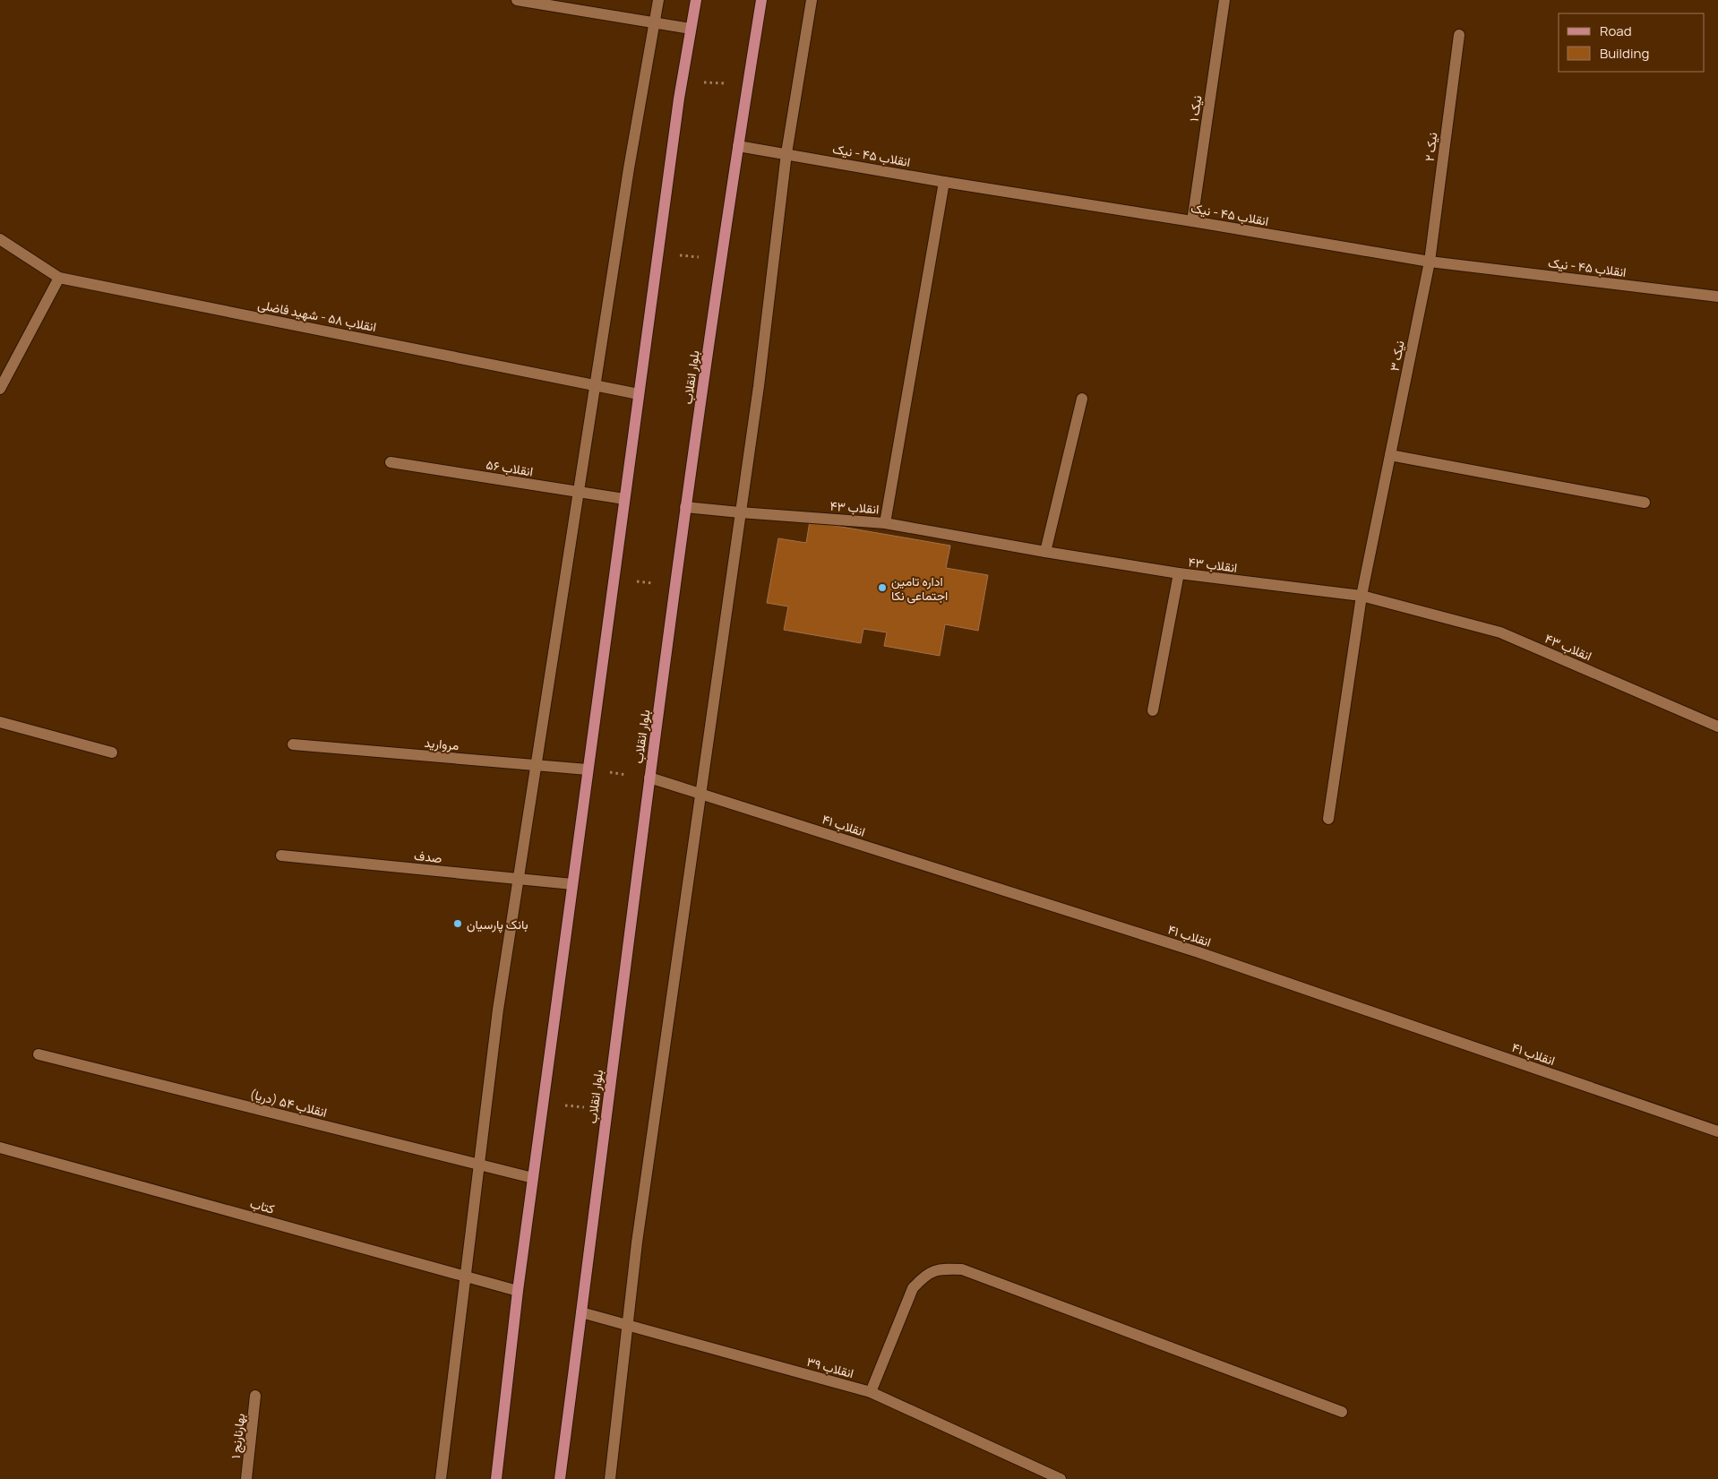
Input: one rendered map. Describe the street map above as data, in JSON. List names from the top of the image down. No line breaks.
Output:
{"streets":{"main road":["بلوار انقلاب"],"street":["نیک ۱","نیک ۲","انقلاب ۴۵ - نیک","انقلاب ۵۸ - شهید فاضلی","نیک ۳","انقلاب ۵۶","انقلاب ۴۳","مروارید","انقلاب ۴۱","صدف","انقلاب ۵۴ (دریا)","کتاب","انقلاب ۳۹","بهارنارنج ۱"]},"crossings":[["نیک ۱","انقلاب ۴۵ - نیک"],["نیک ۲","انقلاب ۴۵ - نیک"],["نیک ۲","نیک ۳"],["انقلاب ۴۵ - نیک","نیک ۳"],["انقلاب ۴۵ - نیک","بلوار انقلاب"],["نیک ۳","انقلاب ۴۳"],["بلوار انقلاب","انقلاب ۴۳"],["بلوار انقلاب","انقلاب ۴۱"],["بلوار انقلاب","انقلاب ۳۹"]],"places":["اداره تامین اجتماعی نکا","بانک پارسیان"],"legend":["Road","Building"]}
